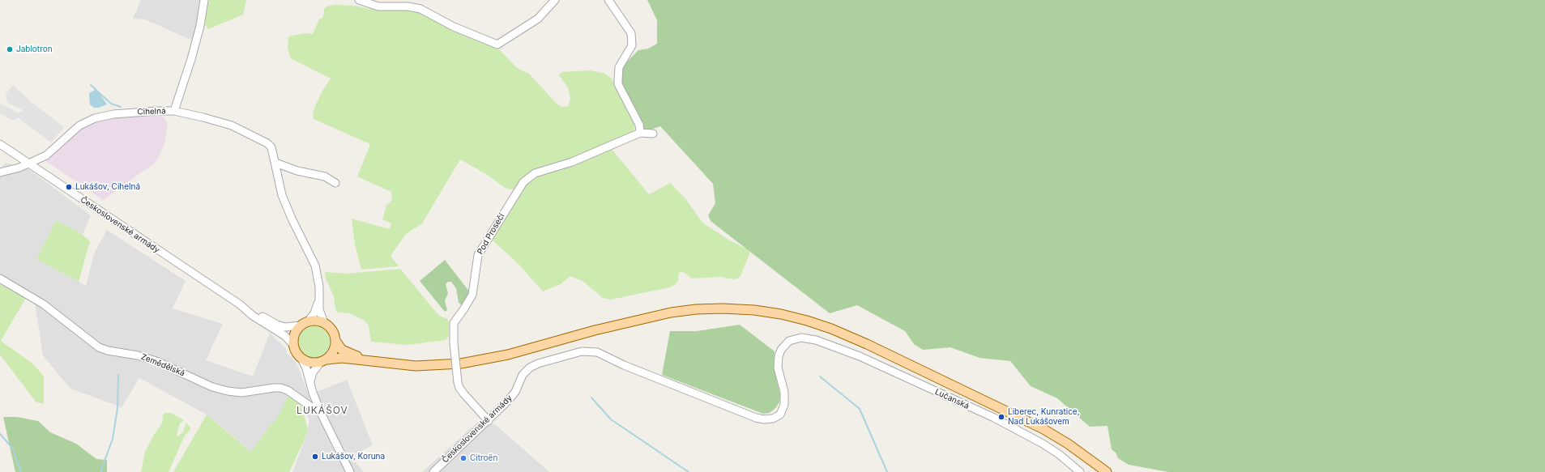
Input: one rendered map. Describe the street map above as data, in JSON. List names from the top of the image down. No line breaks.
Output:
{"streets":{"main road":["Československé armády"],"street":["Cihelná","Pod Prosečí","Zemědělská","Lučanská"]},"crossings":[["Cihelná","Československé armády"],["Československé armády","Pod Prosečí"],["Československé armády","Zemědělská"],["Československé armády","Lučanská"]],"districts":["LUKÁŠOV"],"places":["Jablotron","Lukášov, Cihelná","Liberec, Kunratice, Nad Lukášovem","Lukášov, Koruna","Citroën"]}
